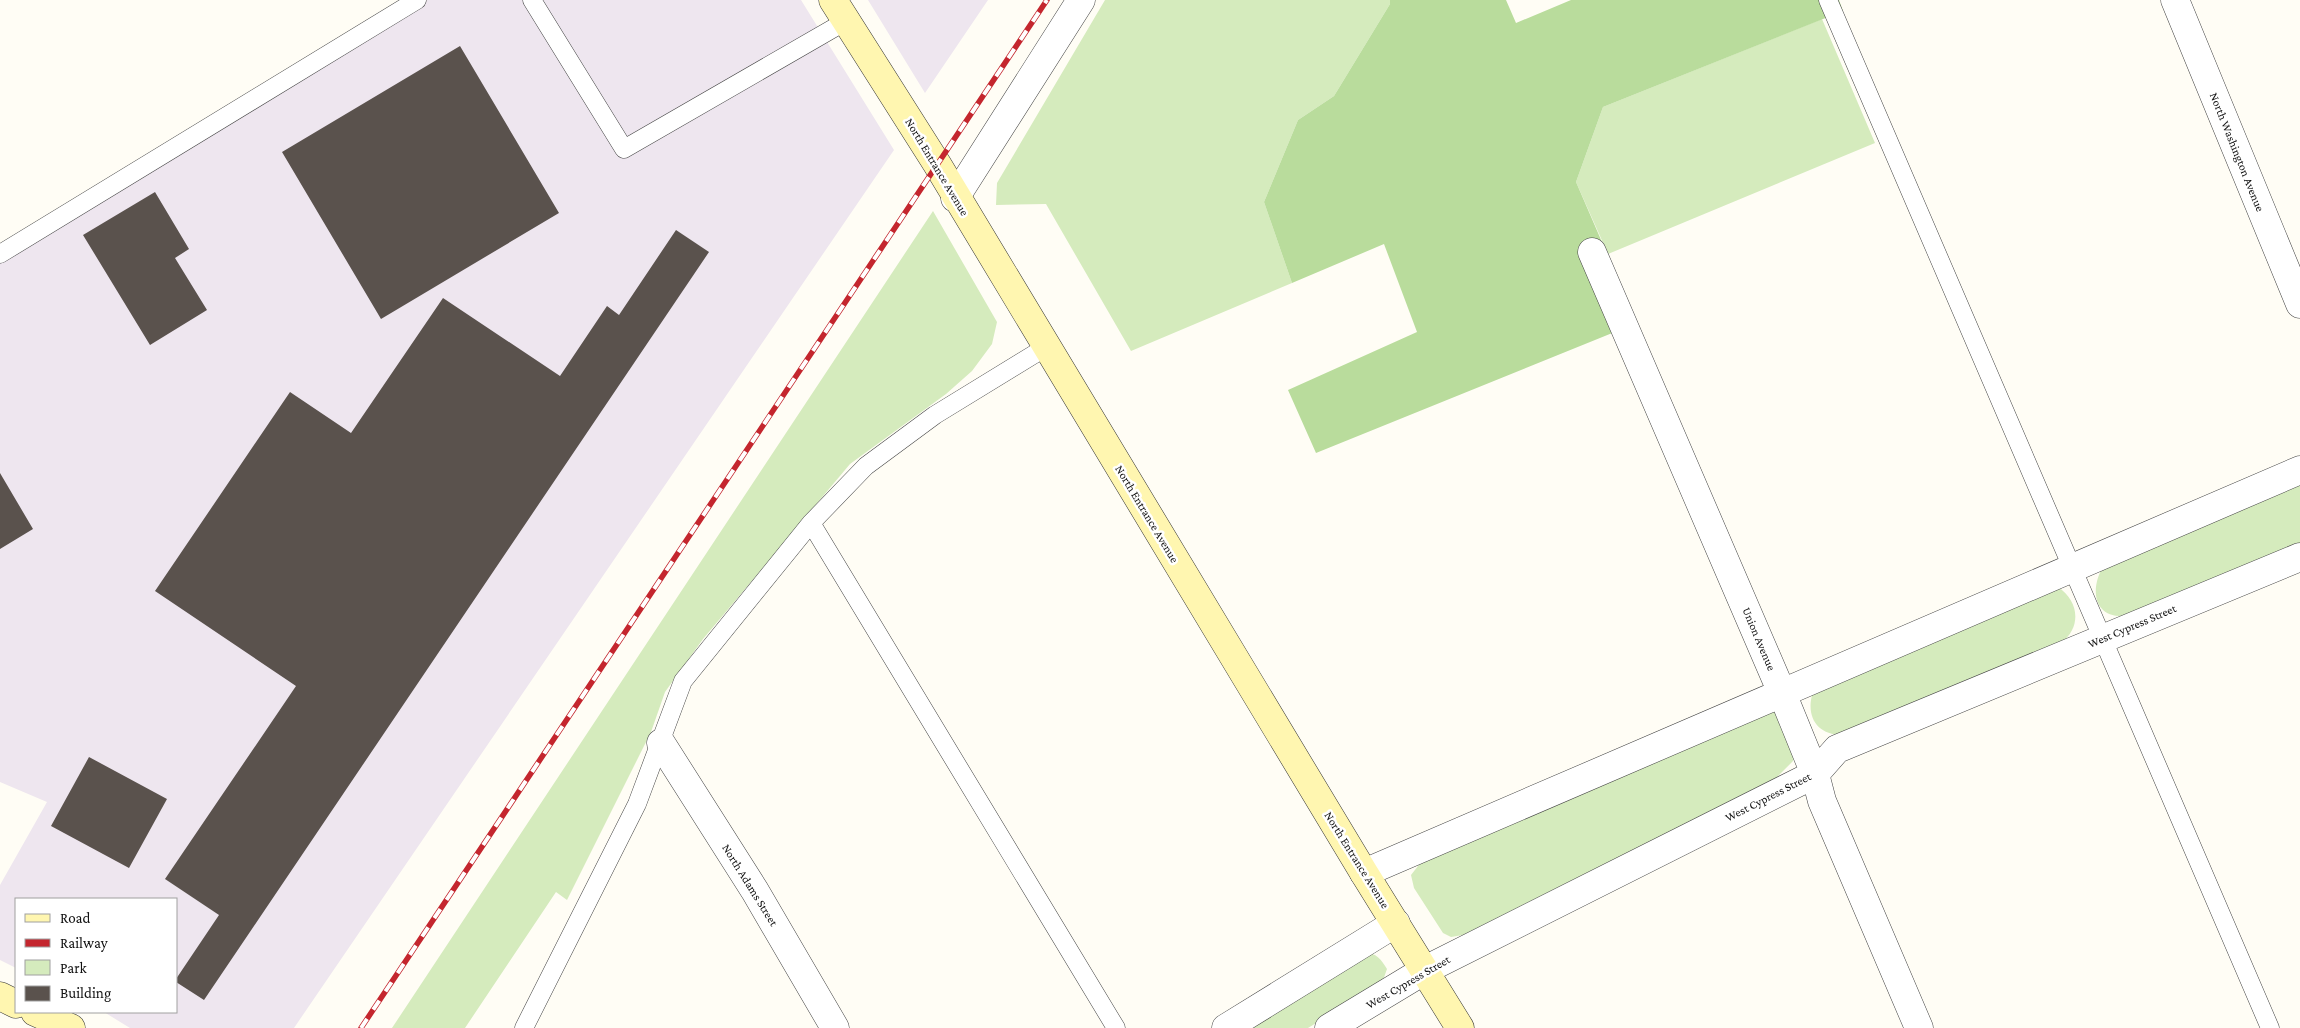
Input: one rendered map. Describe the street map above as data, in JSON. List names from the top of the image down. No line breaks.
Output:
{"streets":{"main road":["North Entrance Avenue"],"street":["North Washington Avenue","West Cypress Street","Union Avenue","North Adams Street"]},"crossings":[["North Entrance Avenue","West Cypress Street"],["West Cypress Street","Union Avenue"]],"legend":["Road","Railway","Park","Building"]}
